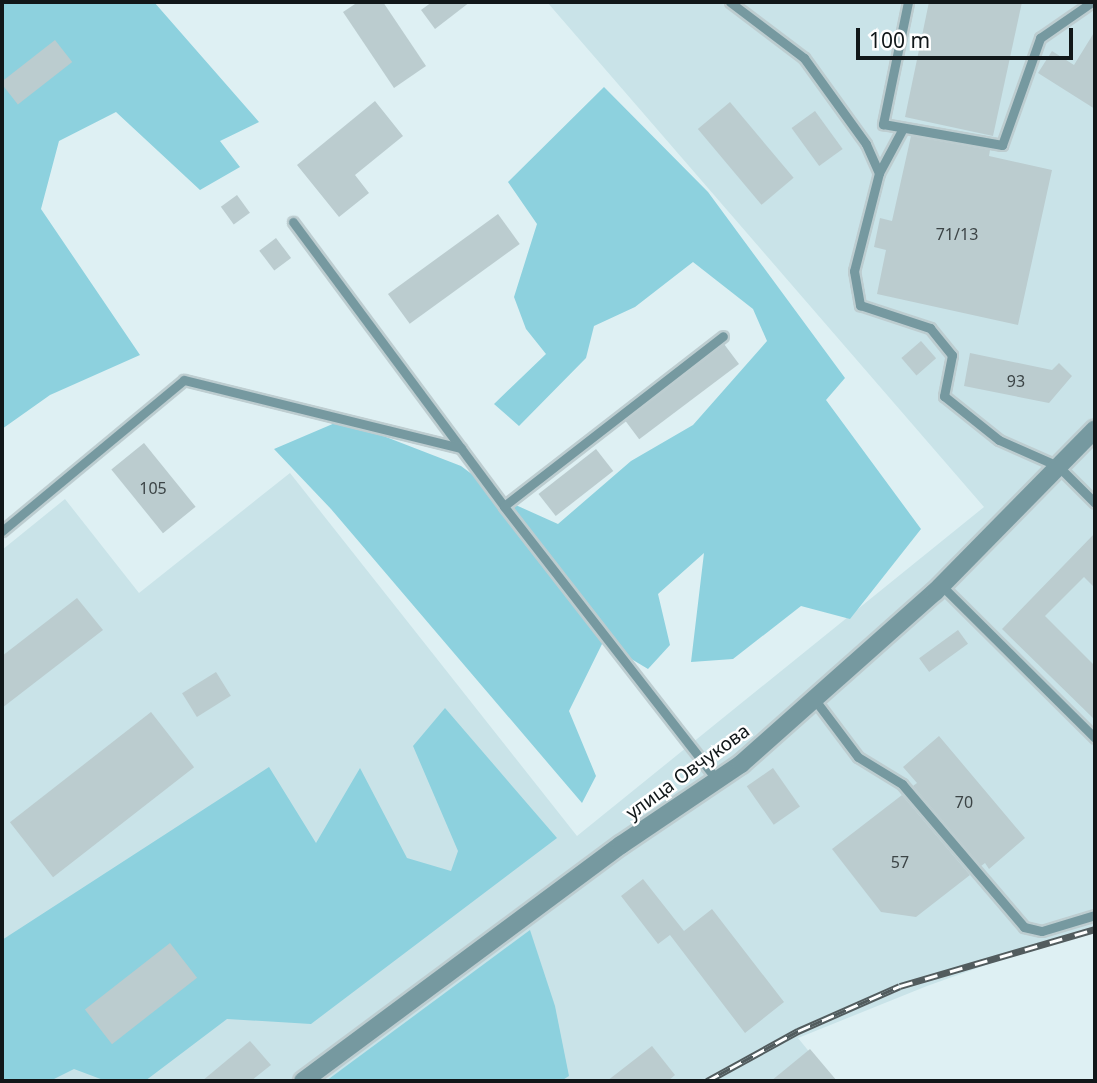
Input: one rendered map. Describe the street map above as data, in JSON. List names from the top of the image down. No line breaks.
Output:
{"streets":{"street":["улица Овчукова"]},"house_numbers":["71/13","93","105","70","57"],"scale_bar":"100 m"}
